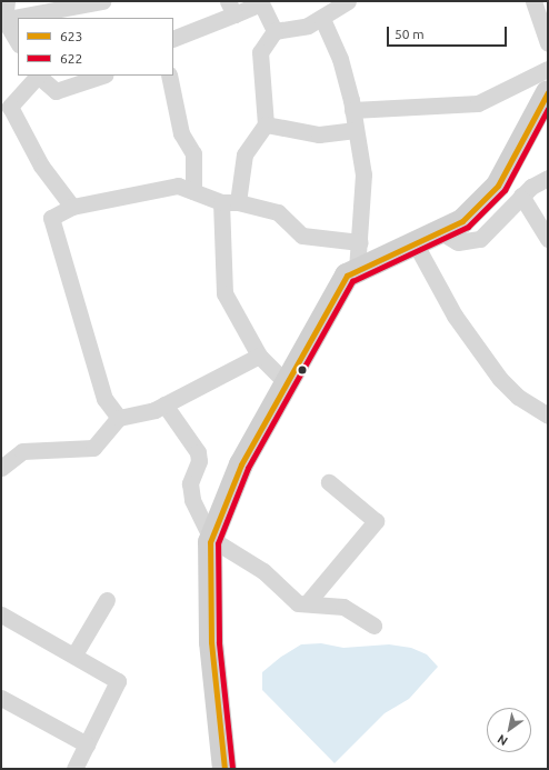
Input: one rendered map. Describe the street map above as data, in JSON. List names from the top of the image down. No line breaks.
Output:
{"lines":["transit line 623","transit line 622"],"legend":["623","622"],"scale_bar":"50 m","north":"bottom left"}
